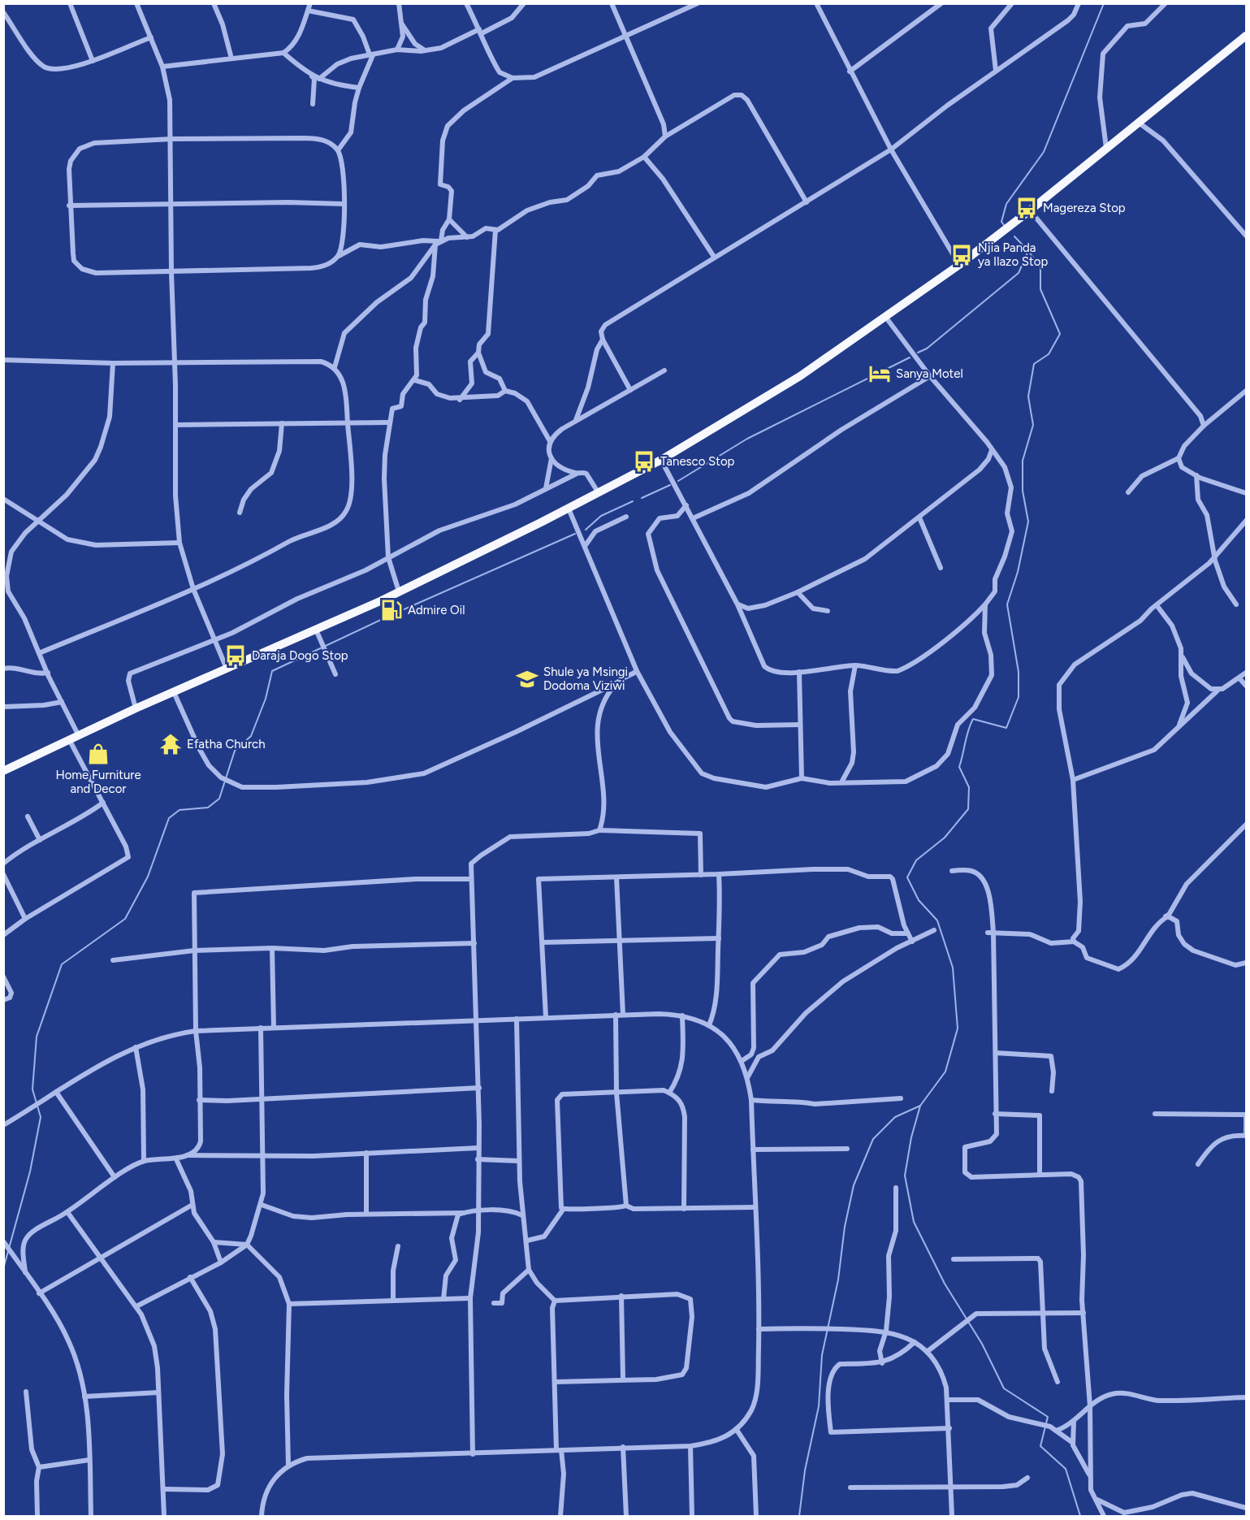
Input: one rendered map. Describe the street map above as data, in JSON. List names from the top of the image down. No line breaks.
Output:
{"places":{"bus stop":["Magereza Stop","Njia Panda ya Ilazo Stop","Tanesco Stop","Daraja Dogo Stop"],"hotel":["Sanya Motel"],"fuel station":["Admire Oil"],"school or university":["Shule ya Msingi Dodoma Viziwi"],"temple":["Efatha Church"],"shop":["Home Furniture and Decor"]}}
